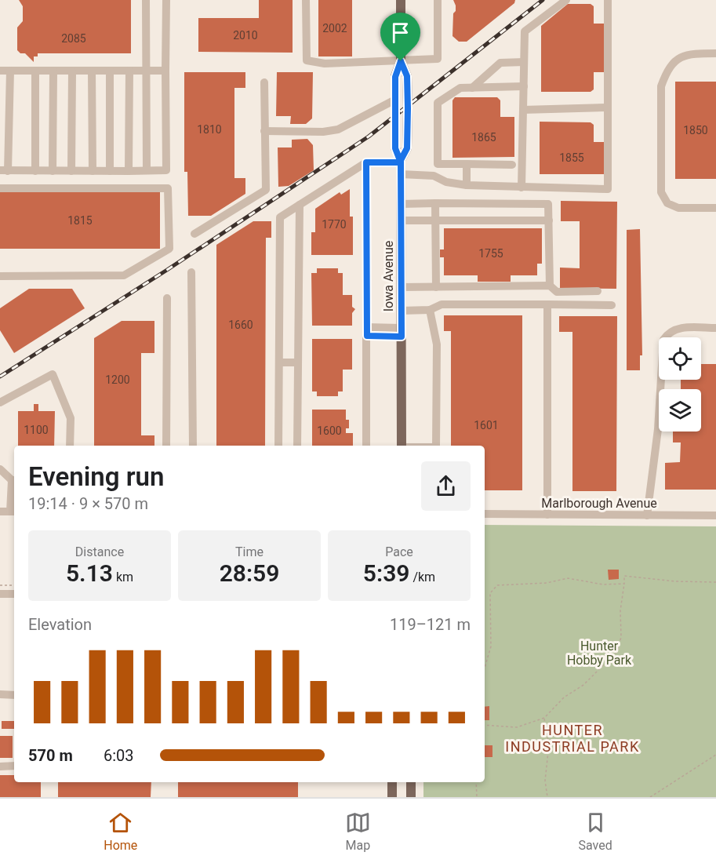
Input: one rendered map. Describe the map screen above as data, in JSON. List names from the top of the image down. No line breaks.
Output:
{"streets":{"main road":["Iowa Avenue"],"street":["Marlborough Avenue"]},"districts":["HUNTER INDUSTRIAL PARK"],"parks":["Hunter Hobby Park"],"house_numbers":["2002","2010","2085","1810","1850","1865","1855","1815","1770","1755","1660","1200","1601","1100","1600"],"page":{"heading":["Evening run","19:14 · 9 × 570 m"],"stats":[["Distance","5.13 km"],["Time","28:59"],["Pace","5:39 /km"]],"chart":["Elevation","119–121 m"],"list":[{"name":"570 m","note":"6:03"}],"tabs":["Home","Map","Saved"]}}
